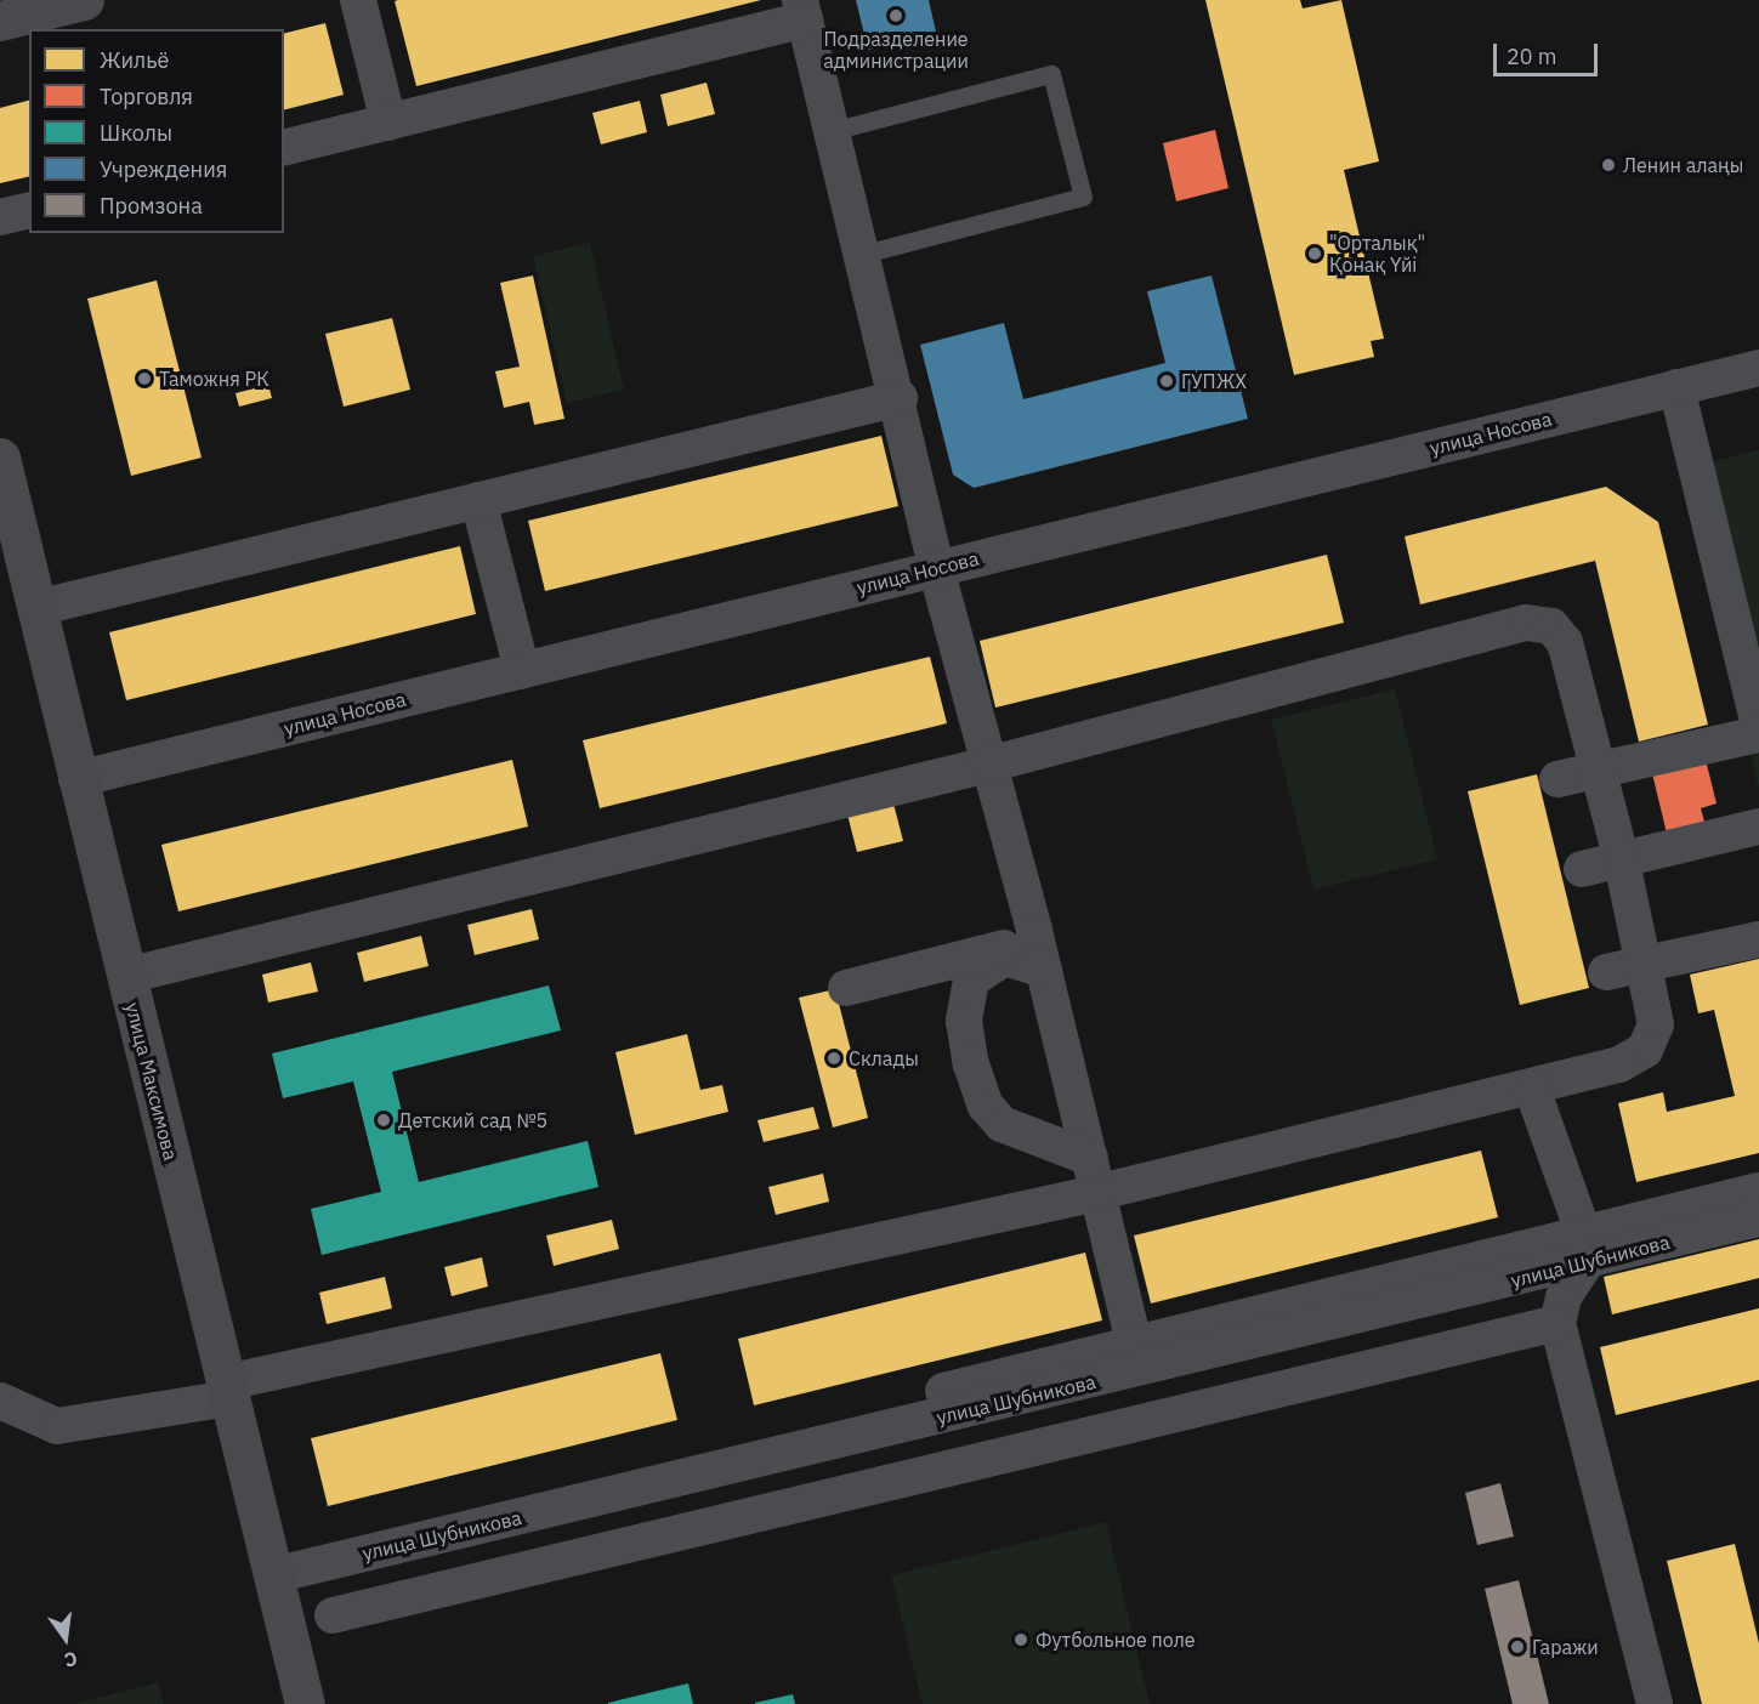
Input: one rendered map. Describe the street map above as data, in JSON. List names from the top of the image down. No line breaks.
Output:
{"streets":{"street":["улица Носова","улица Максимова","улица Шубникова"]},"crossings":[["улица Носова","улица Максимова"],["улица Максимова","улица Шубникова"]],"places":["Подразделение администрации","Ленин алаңы","\"Орталық\" Қонақ Үйі","Таможня РК","ГУПЖХ","Склады","Детский сад №5","Футбольное поле","Гаражи"],"legend":["Жильё","Торговля","Школы","Учреждения","Промзона"],"scale_bar":"20 m","north":"bottom"}
